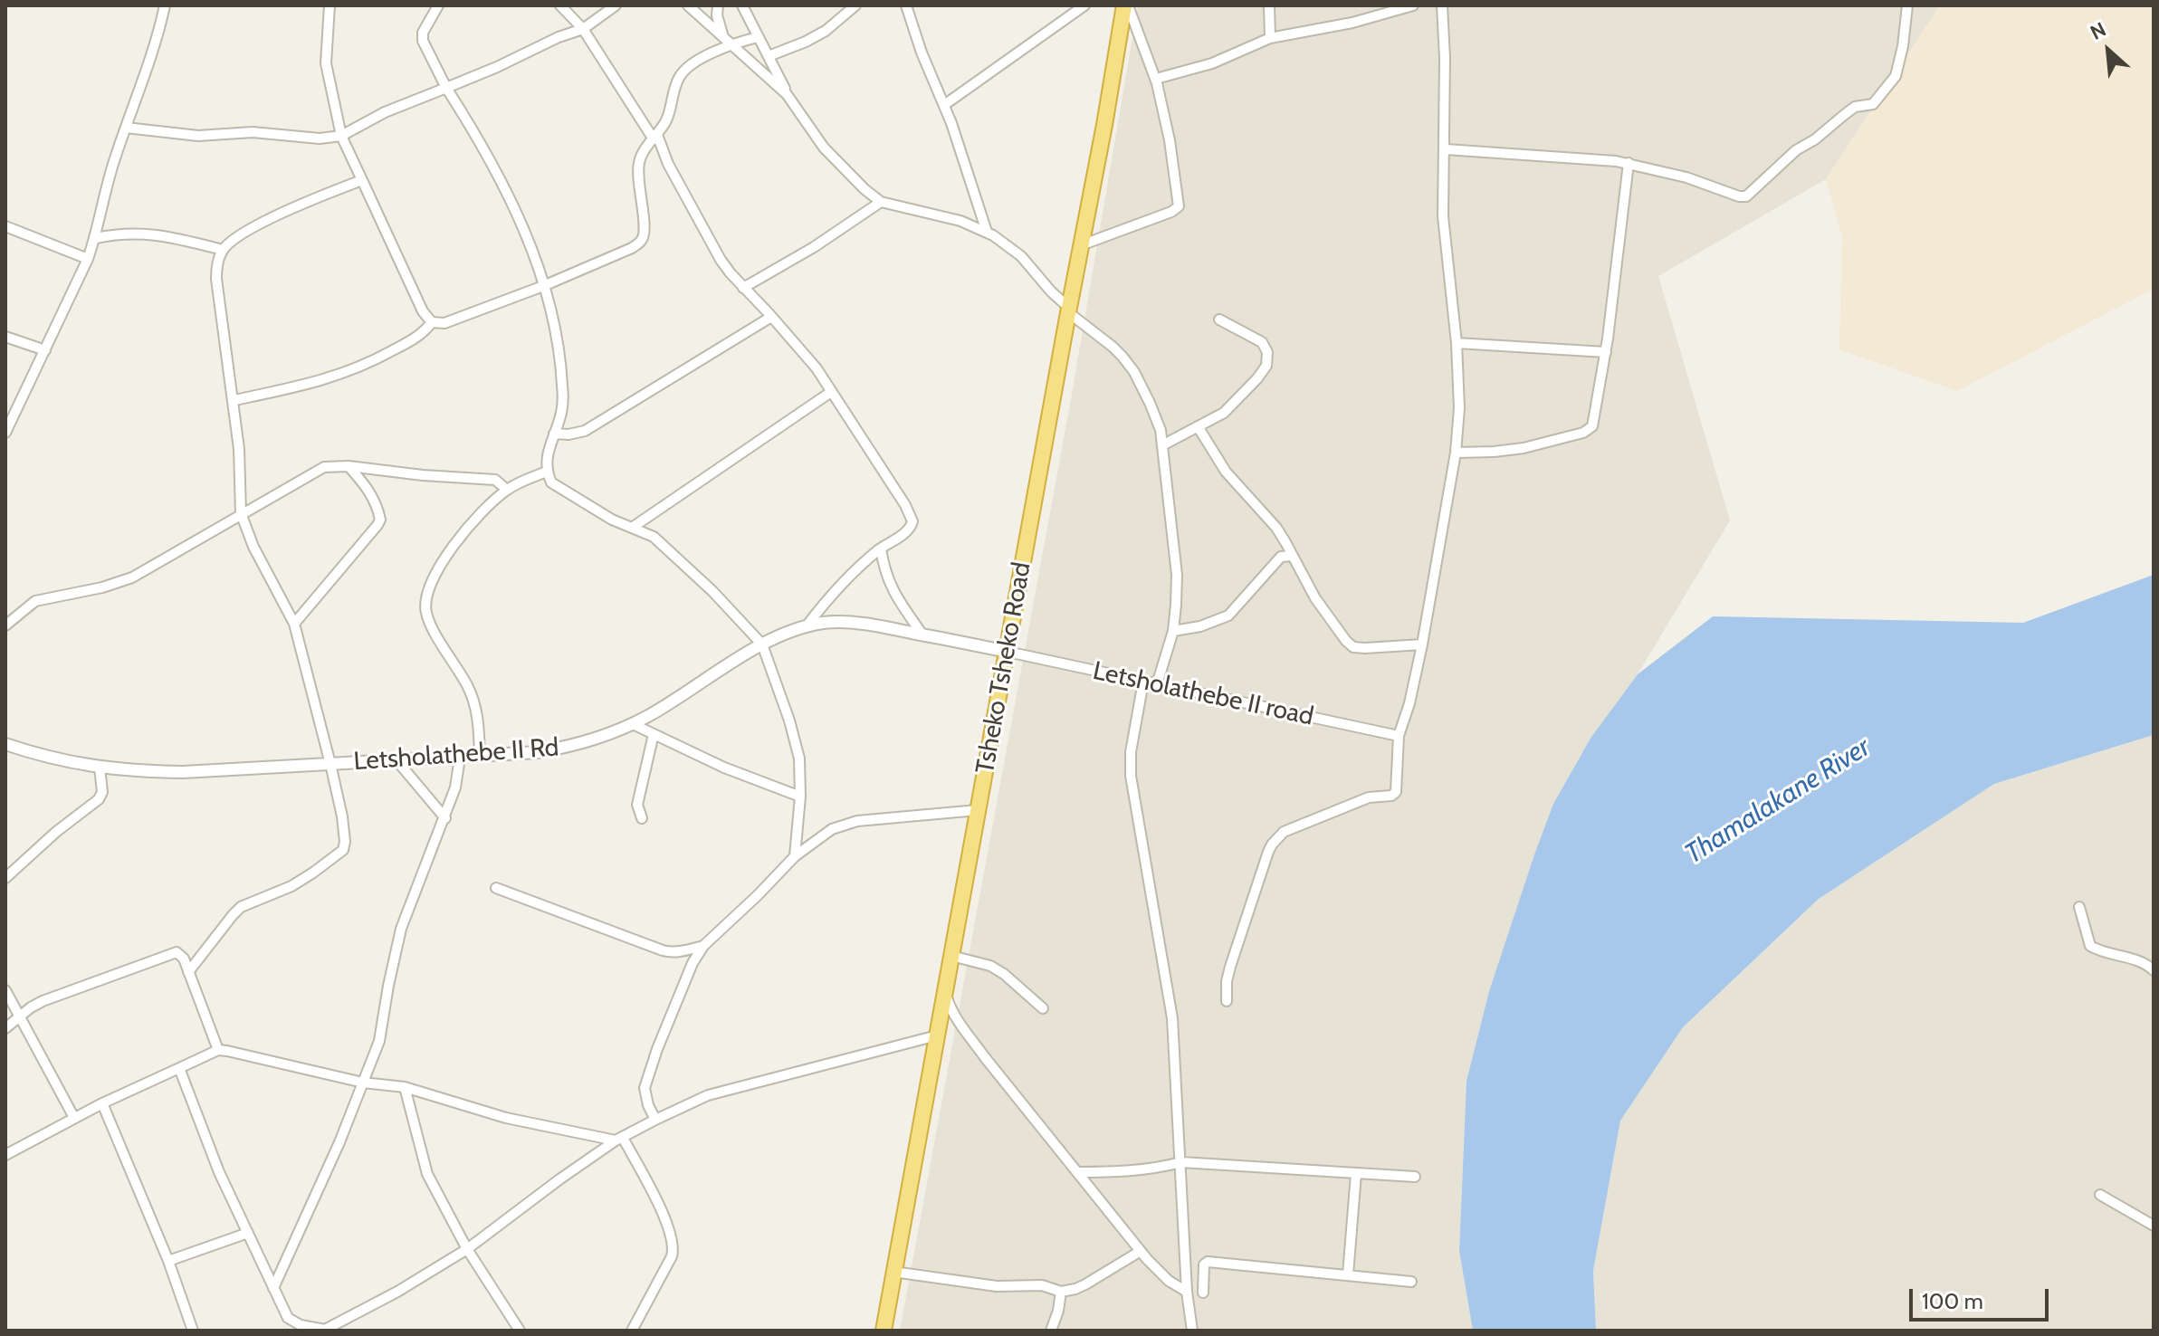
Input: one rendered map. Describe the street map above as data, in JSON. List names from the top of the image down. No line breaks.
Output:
{"streets":{"highway":["Tsheko Tsheko Road"],"street":["Letsholathebe II road","Letsholathebe II Rd"]},"crossings":[["Tsheko Tsheko Road","Letsholathebe II road"],["Tsheko Tsheko Road","Letsholathebe II Rd"],["Letsholathebe II road","Letsholathebe II Rd"]],"water":["Thamalakane River"],"scale_bar":"100 m","north":"top left"}
